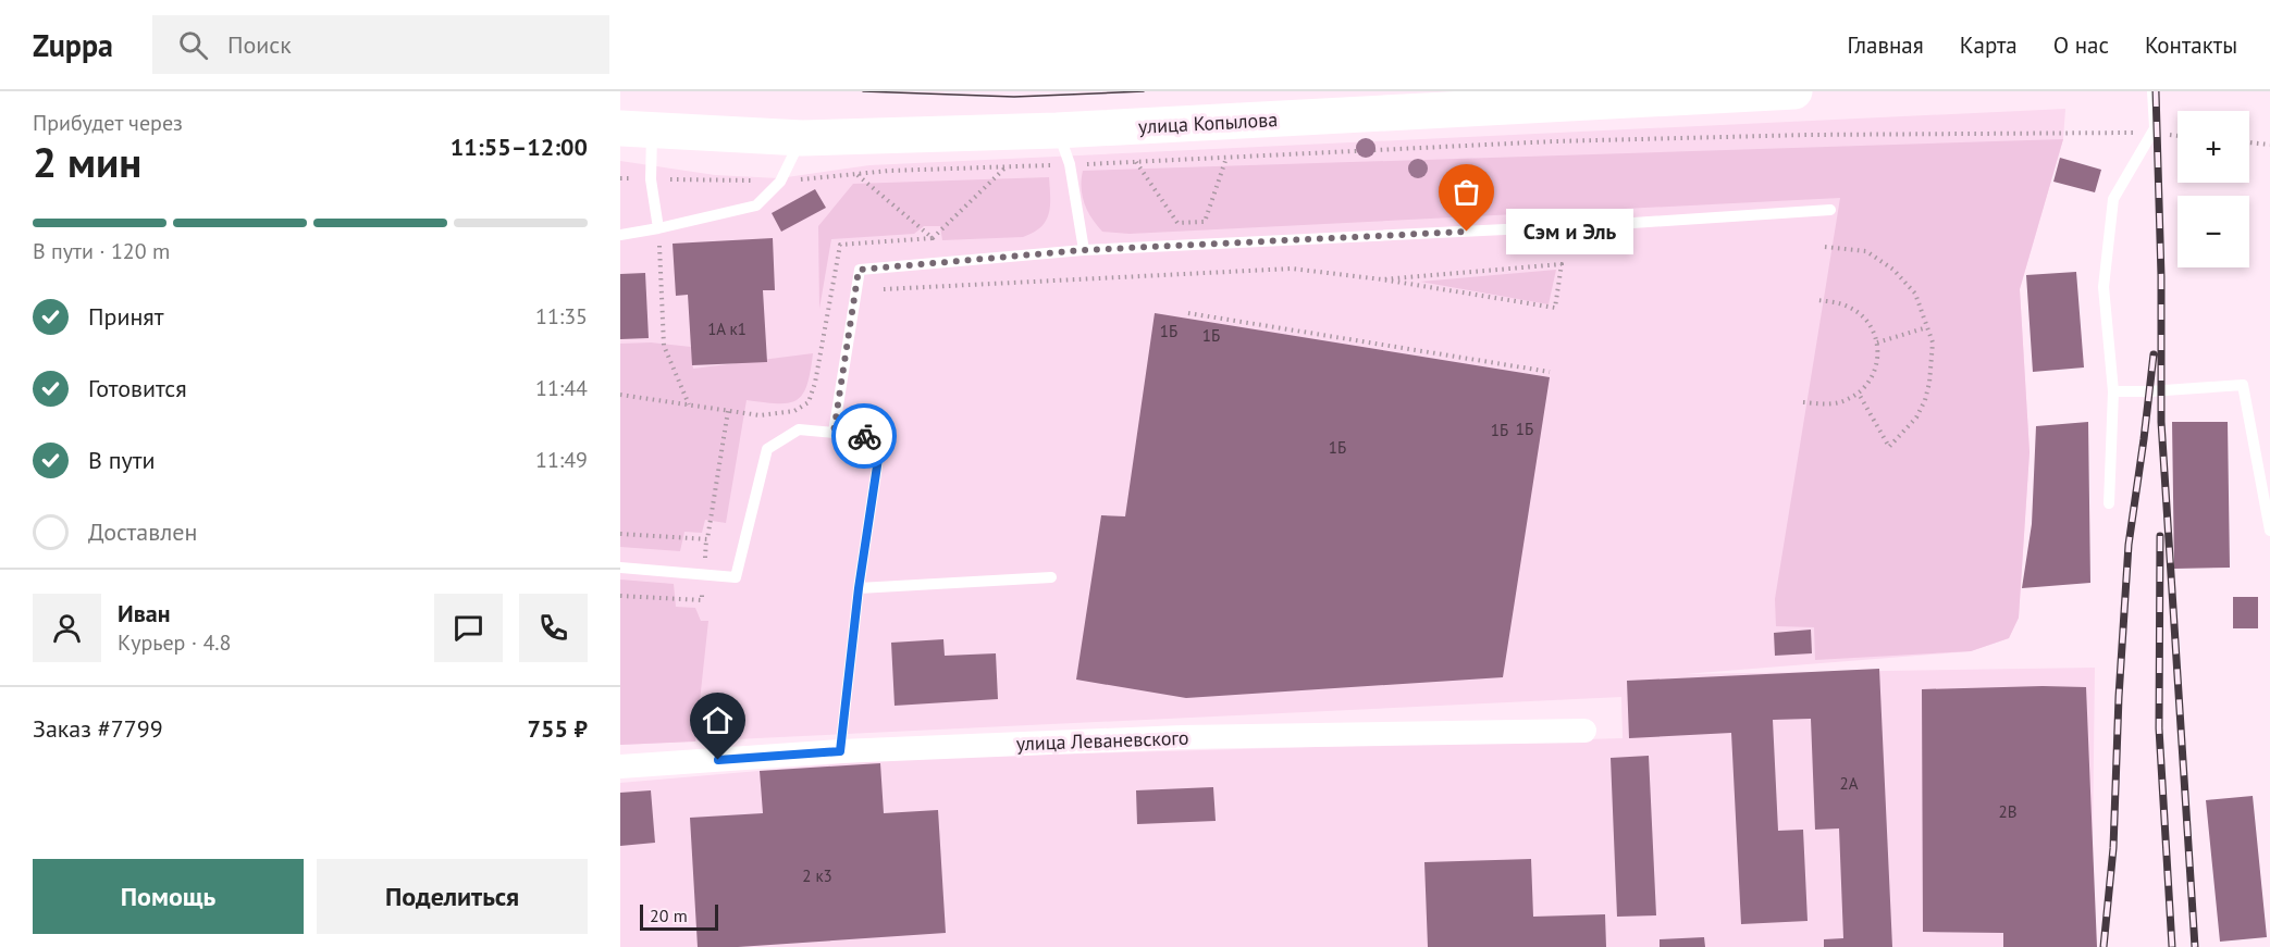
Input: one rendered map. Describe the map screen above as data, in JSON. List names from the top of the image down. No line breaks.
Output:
{"streets":{"main road":["улица Копылова"],"street":["улица Леваневского"]},"places":["Сэм и Эль"],"house_numbers":["1А к1","1Б","1Б","1Б","1Б","1Б","2А","2В","2 к3"],"scale_bar":"20 m","page":{"header":"Zuppa","search":"Поиск","nav":["Главная","Карта","О нас","Контакты"],"heading":["2 мин","Прибудет через","11:55–12:00"],"panel":["Иван","Курьер · 4.8","Заказ #7799","755 ₽"],"map_buttons":["+","−"],"bar":"В пути · 120 m","bubble":"Сэм и Эль","list":[["Принят","11:35"],["Готовится","11:44"],["В пути","11:49"],"Доставлен"],"buttons":["Помощь","Поделиться"],"scale":"20 m"}}
